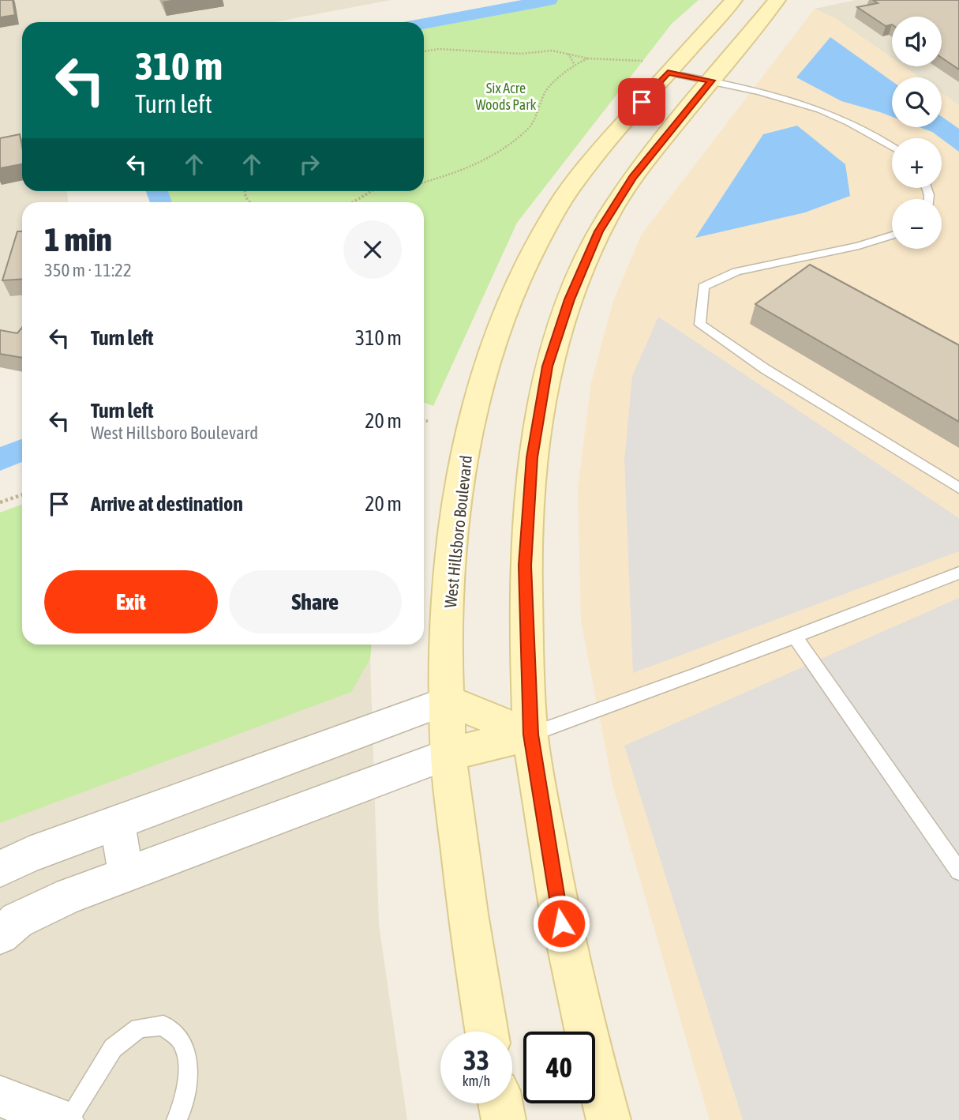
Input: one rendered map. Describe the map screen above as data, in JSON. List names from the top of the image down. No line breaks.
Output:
{"streets":{"street":["West Hillsboro Boulevard"]},"parks":["Six Acre Woods Park"],"page":{"map_buttons":["+","−"],"turn":["310 m","Turn left"],"heading":["1 min","350 m · 11:22"],"list":[{"name":"Turn left","value":"310 m"},{"name":"Turn left","note":"West Hillsboro Boulevard","value":"20 m"},{"name":"Arrive at destination","value":"20 m"}],"buttons":["Exit","Share"],"speed":"33 km/h","limit":"40"}}
